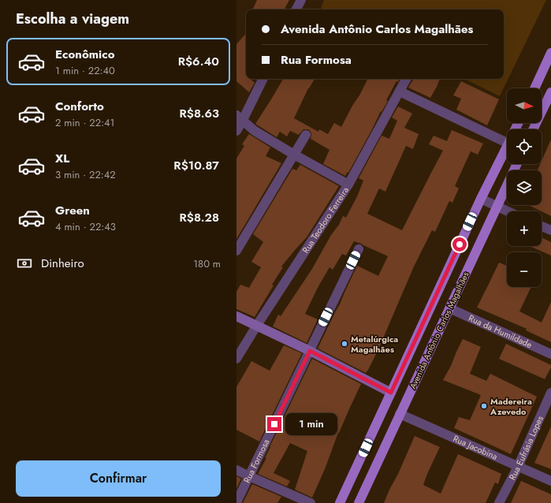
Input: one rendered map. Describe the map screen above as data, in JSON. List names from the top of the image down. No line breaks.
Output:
{"streets":{"main road":["Avenida Antônio Carlos Magalhães"],"street":["Rua Teodoro Ferreira","Rua da Humildade","Rua Jacobina","Rua Eufrásia Lopes","Rua Formosa"]},"crossings":[["Avenida Antônio Carlos Magalhães","Rua da Humildade"],["Avenida Antônio Carlos Magalhães","Rua Jacobina"],["Rua Jacobina","Rua Eufrásia Lopes"]],"places":["Metalúrgica Magalhães","Madereira Azevedo"],"north":"right","page":{"heading":"Escolha a viagem","banner":["Avenida Antônio Carlos Magalhães","Rua Formosa"],"list":[{"name":"Econômico","note":"1 min · 22:40","value":"R$6.40"},{"name":"Conforto","note":"2 min · 22:41","value":"R$8.63"},{"name":"XL","note":"3 min · 22:42","value":"R$10.87"},{"name":"Green","note":"4 min · 22:43","value":"R$8.28"}],"map_buttons":["+","−"],"pay":["Dinheiro","180 m"],"bubble":"1 min","buttons":"Confirmar"}}
